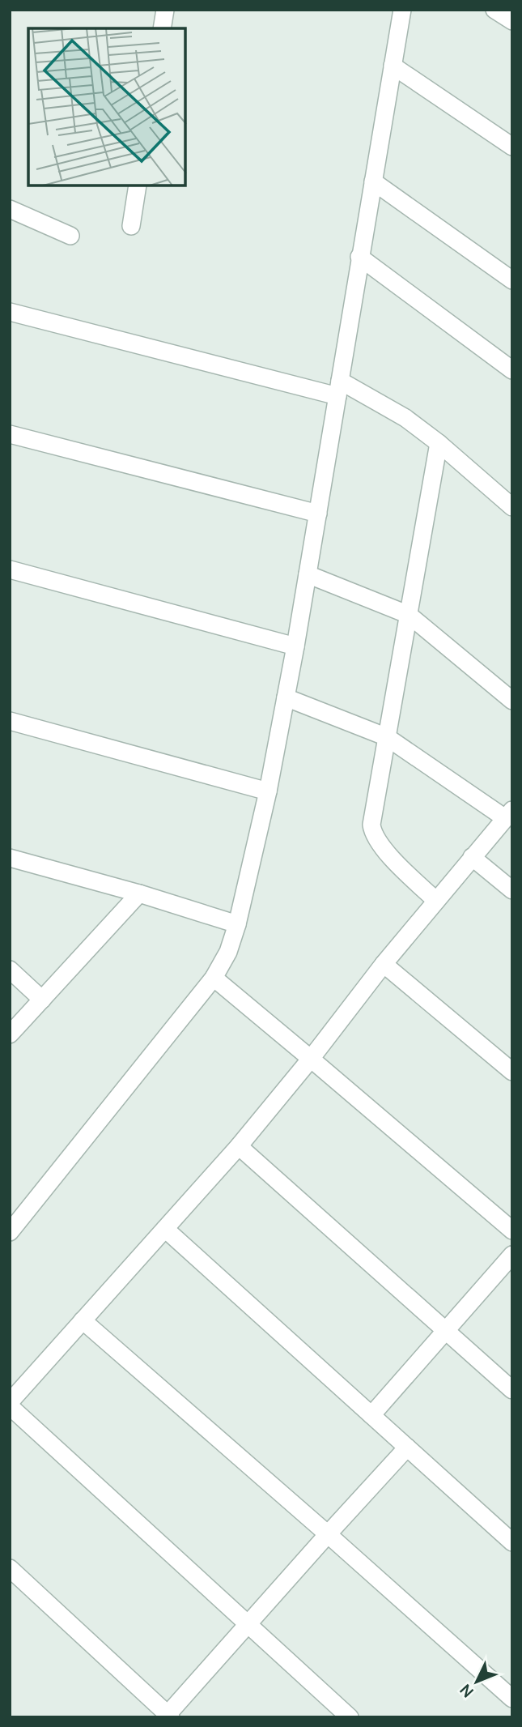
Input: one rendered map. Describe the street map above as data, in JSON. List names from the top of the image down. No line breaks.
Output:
{"north":"bottom left"}
